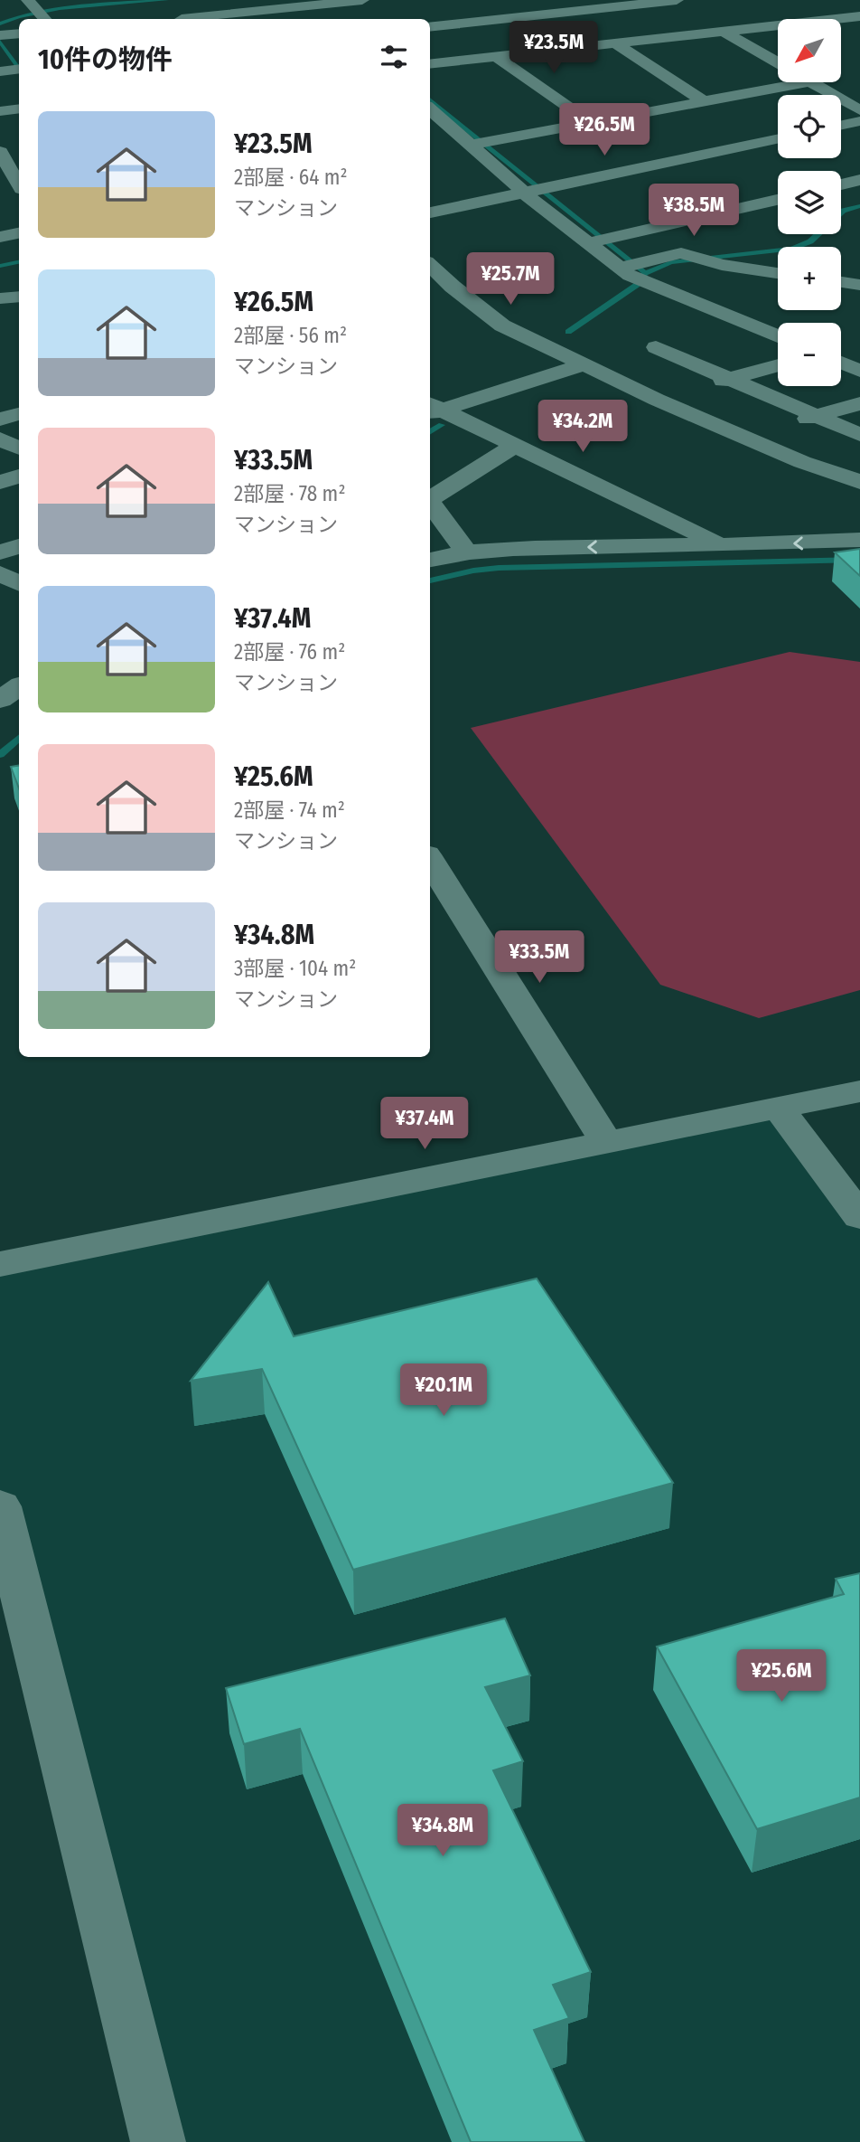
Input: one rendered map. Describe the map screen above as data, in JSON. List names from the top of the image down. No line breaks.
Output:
{"north":"bottom left","page":{"map_buttons":["+","−"],"heading":"10件の物件","price":["¥23.5M","¥26.5M","¥38.5M","¥25.7M","¥34.2M","¥33.5M","¥37.4M","¥20.1M","¥25.6M","¥34.8M"],"list":[{"name":"¥23.5M","note":"2部屋 · 64 m² · マンション"},{"name":"¥26.5M","note":"2部屋 · 56 m² · マンション"},{"name":"¥33.5M","note":"2部屋 · 78 m² · マンション"},{"name":"¥37.4M","note":"2部屋 · 76 m² · マンション"},{"name":"¥25.6M","note":"2部屋 · 74 m² · マンション"},{"name":"¥34.8M","note":"3部屋 · 104 m² · マンション"}]}}
